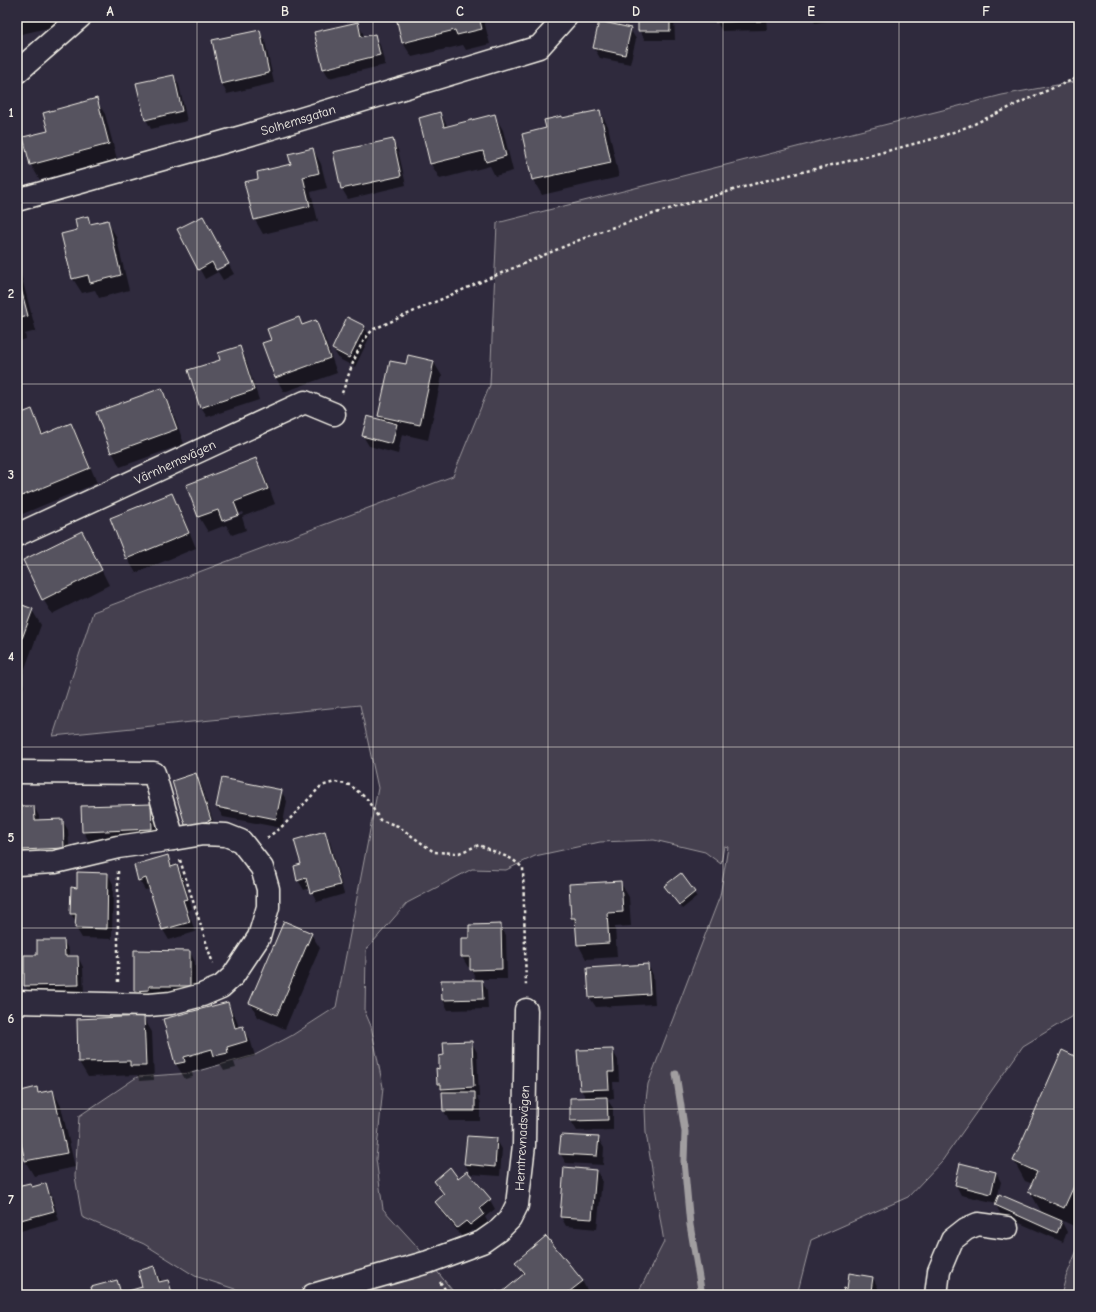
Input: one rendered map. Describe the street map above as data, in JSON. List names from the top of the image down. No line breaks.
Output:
{"streets":{"street":["Solhemsgatan","Värnhemsvägen","Hemtrevnadsvägen"]},"grid":{"columns":["A","B","C","D","E","F"],"rows":["1","2","3","4","5","6","7"]}}
